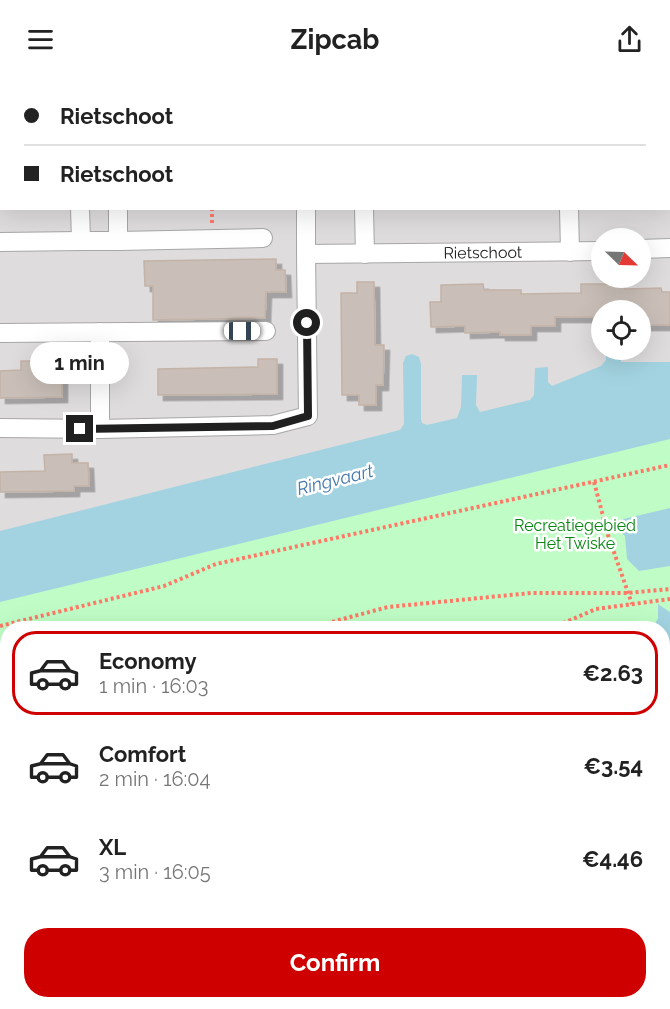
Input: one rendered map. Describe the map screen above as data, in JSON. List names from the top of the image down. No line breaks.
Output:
{"streets":{"street":["Rietschoot"]},"water":["Ringvaart"],"parks":["Recreatiegebied Het Twiske"],"north":"bottom right","page":{"header":"Zipcab","banner":["Rietschoot","Rietschoot"],"bubble":"1 min","list":[{"name":"Economy","note":"1 min · 16:03","value":"€2.63"},{"name":"Comfort","note":"2 min · 16:04","value":"€3.54"},{"name":"XL","note":"3 min · 16:05","value":"€4.46"}],"buttons":"Confirm"}}
